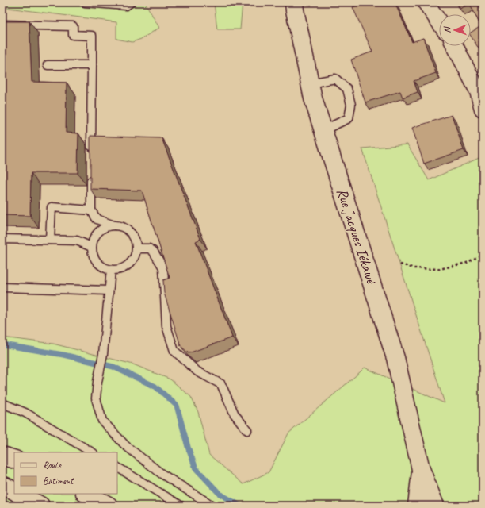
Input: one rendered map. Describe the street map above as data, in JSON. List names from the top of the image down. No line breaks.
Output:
{"streets":{"main road":["Rue Jacques Iékawé"]},"legend":["Route","Bâtiment"],"north":"left"}
